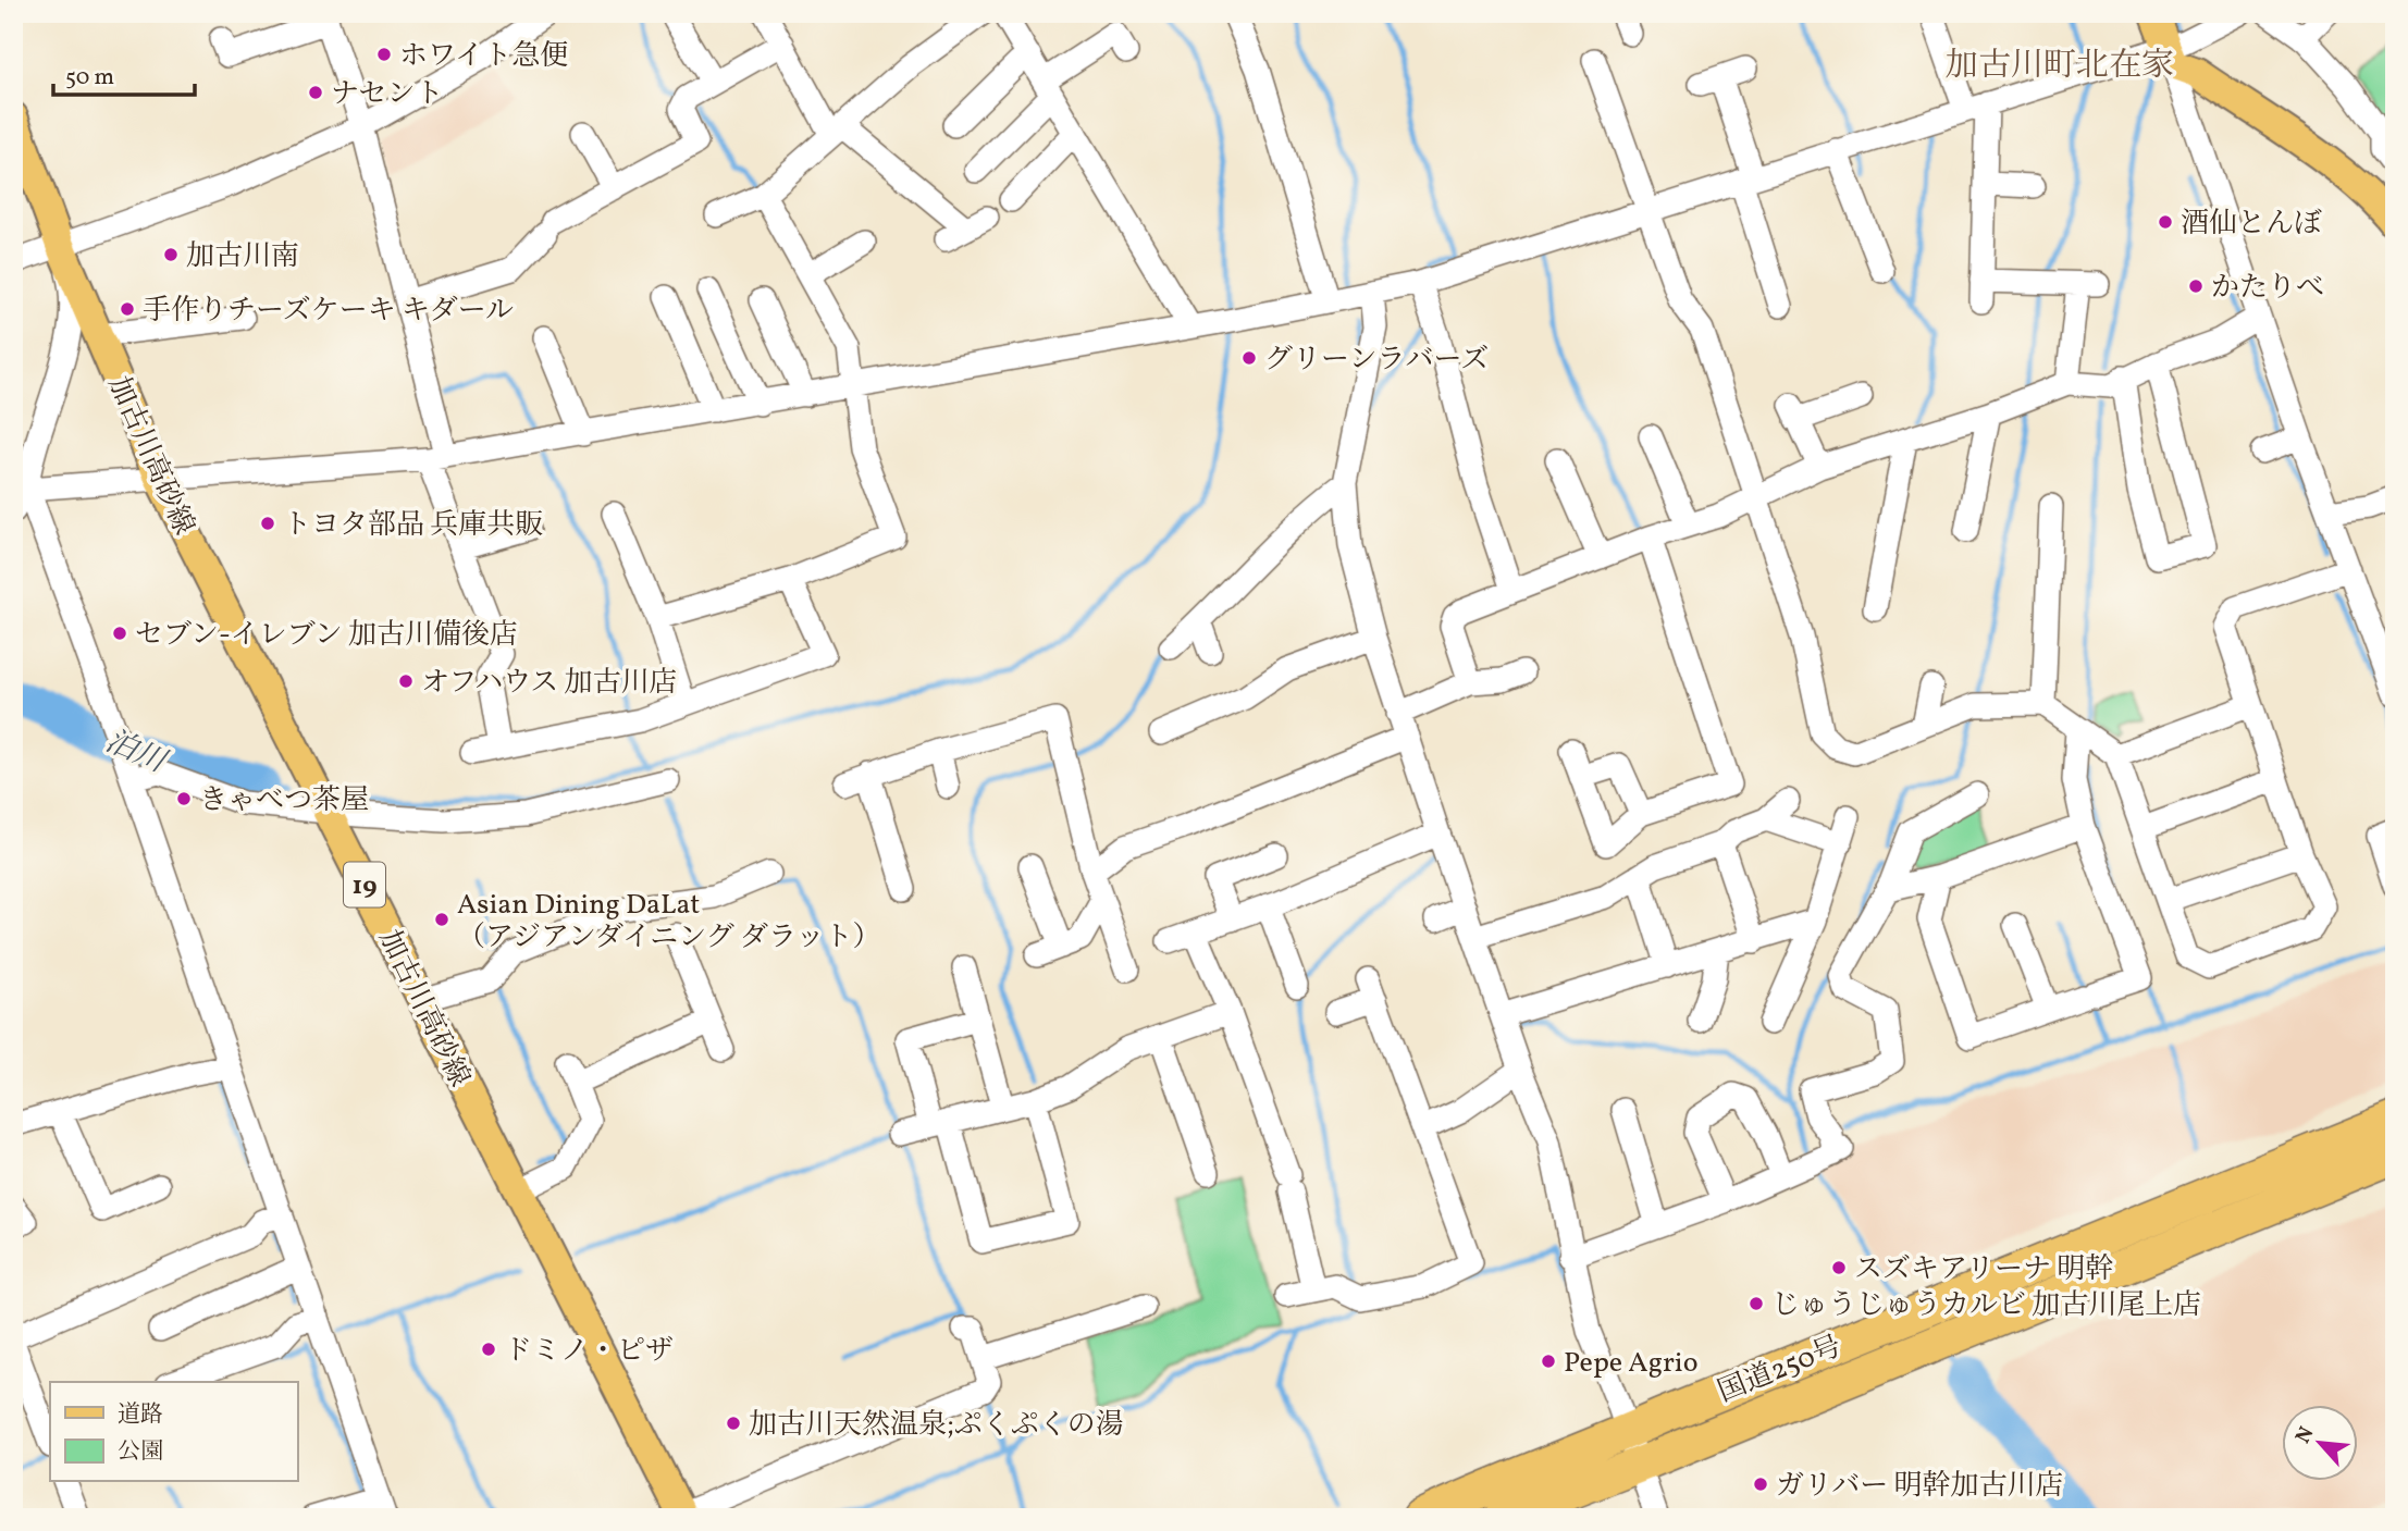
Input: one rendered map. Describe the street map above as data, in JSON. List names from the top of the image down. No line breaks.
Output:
{"streets":{"highway":["国道250号"],"main road":["加古川高砂線","19"]},"districts":["加古川町北在家"],"water":["泊川"],"places":["ホワイト急便","ナセント","酒仙とんぼ","加古川南","かたりべ","手作りチーズケーキ キダール","グリーンラバーズ","トヨタ部品 兵庫共販","セブン-イレブン 加古川備後店","オフハウス 加古川店","きゃべつ茶屋","Asian Dining DaLat （アジアンダイニング ダラット）","スズキアリーナ 明幹","じゅうじゅうカルビ 加古川尾上店","ドミノ・ピザ","Pepe Agrio","加古川天然温泉;ぷくぷくの湯","ガリバー 明幹加古川店"],"legend":["道路","公園"],"scale_bar":"50 m","north":"top left"}
